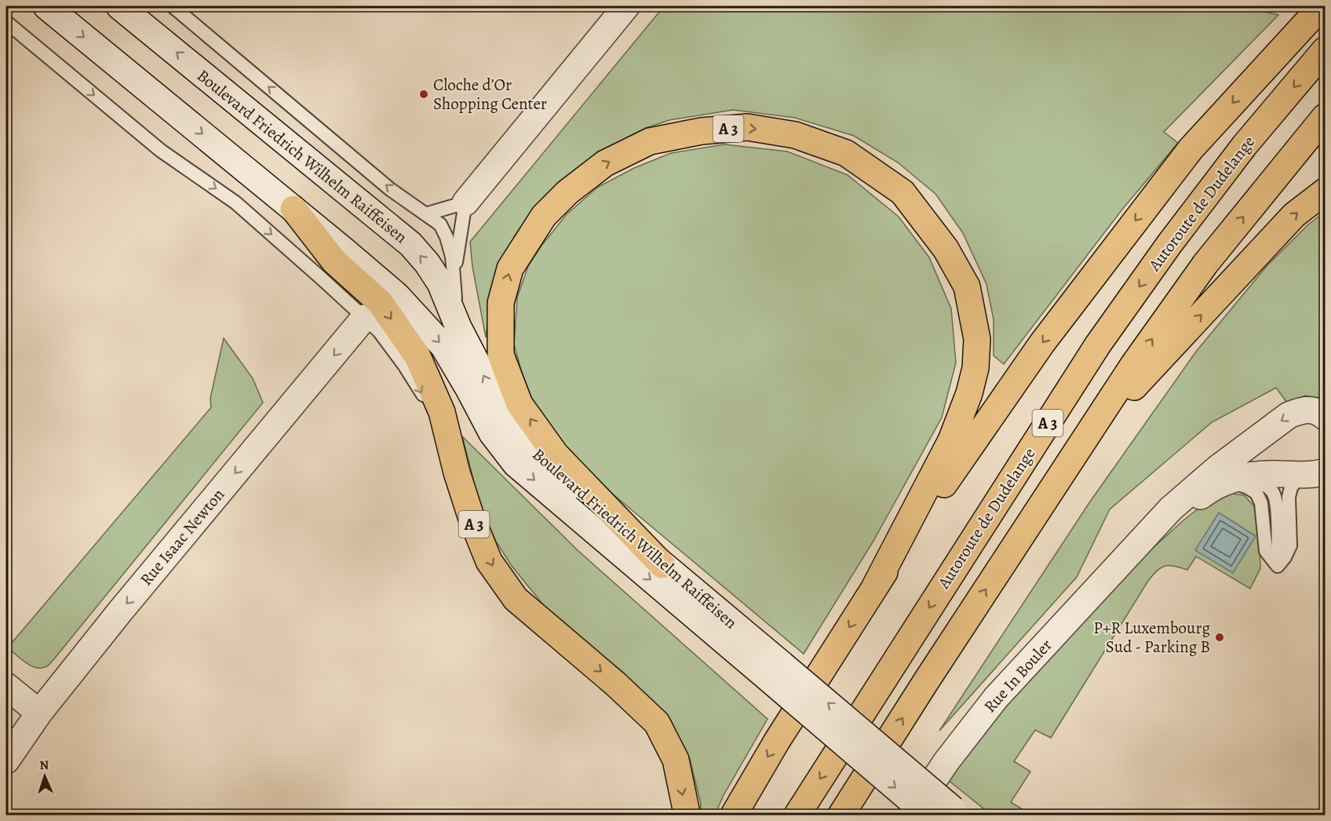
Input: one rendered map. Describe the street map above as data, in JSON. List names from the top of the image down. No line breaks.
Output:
{"streets":{"highway":["A 3","Autoroute de Dudelange"],"main road":["Boulevard Friedrich Wilhelm Raiffeisen","Rue Isaac Newton","Rue In Bouler"]},"crossings":[["A 3","Boulevard Friedrich Wilhelm Raiffeisen"]],"one_way":["Rue Isaac Newton"],"places":["Cloche d’Or Shopping Center","P+R Luxembourg Sud - Parking B"],"north":"top"}
